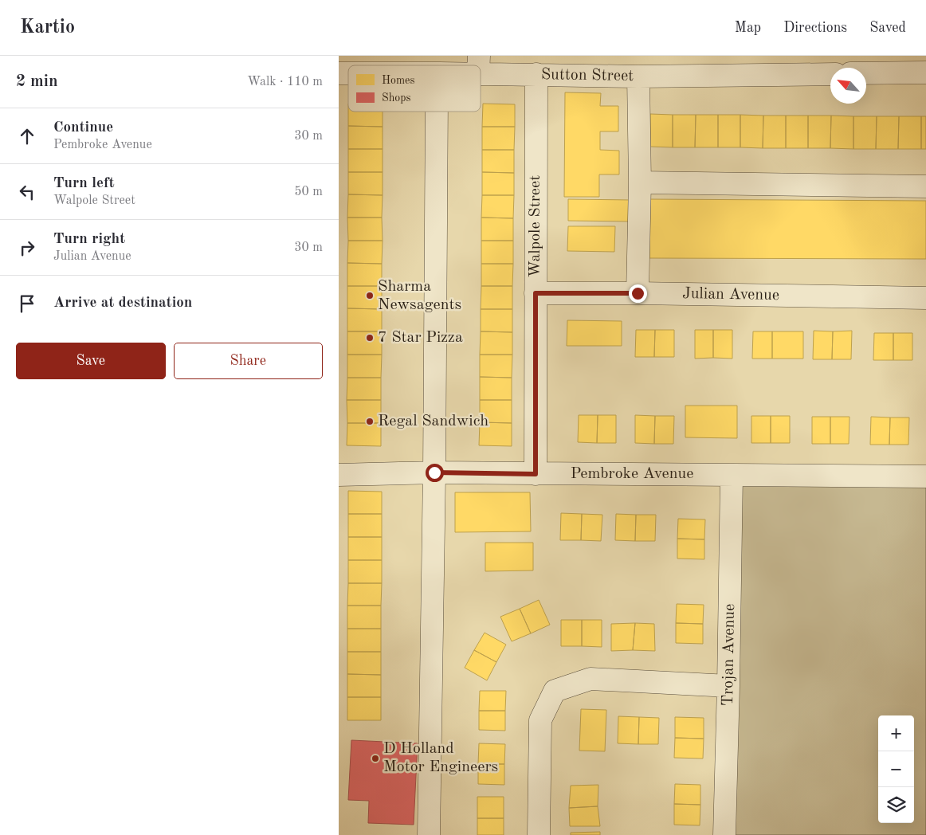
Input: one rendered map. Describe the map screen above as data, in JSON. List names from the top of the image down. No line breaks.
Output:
{"streets":{"street":["Sutton Street","Walpole Street","Julian Avenue","Pembroke Avenue","Trojan Avenue"]},"crossings":[["Sutton Street","Walpole Street"],["Walpole Street","Julian Avenue"],["Walpole Street","Pembroke Avenue"],["Pembroke Avenue","Trojan Avenue"]],"places":["Sharma Newsagents","7 Star Pizza","Regal Sandwich","D Holland Motor Engineers"],"legend":["Homes","Shops"],"north":"top left","page":{"header":"Kartio","nav":["Map","Directions","Saved"],"heading":["2 min","Walk · 110 m"],"list":[["Continue","Pembroke Avenue","30 m"],["Turn left","Walpole Street","50 m"],["Turn right","Julian Avenue","30 m"],"Arrive at destination"],"buttons":["Save","Share"],"map_buttons":["+","−"]}}
